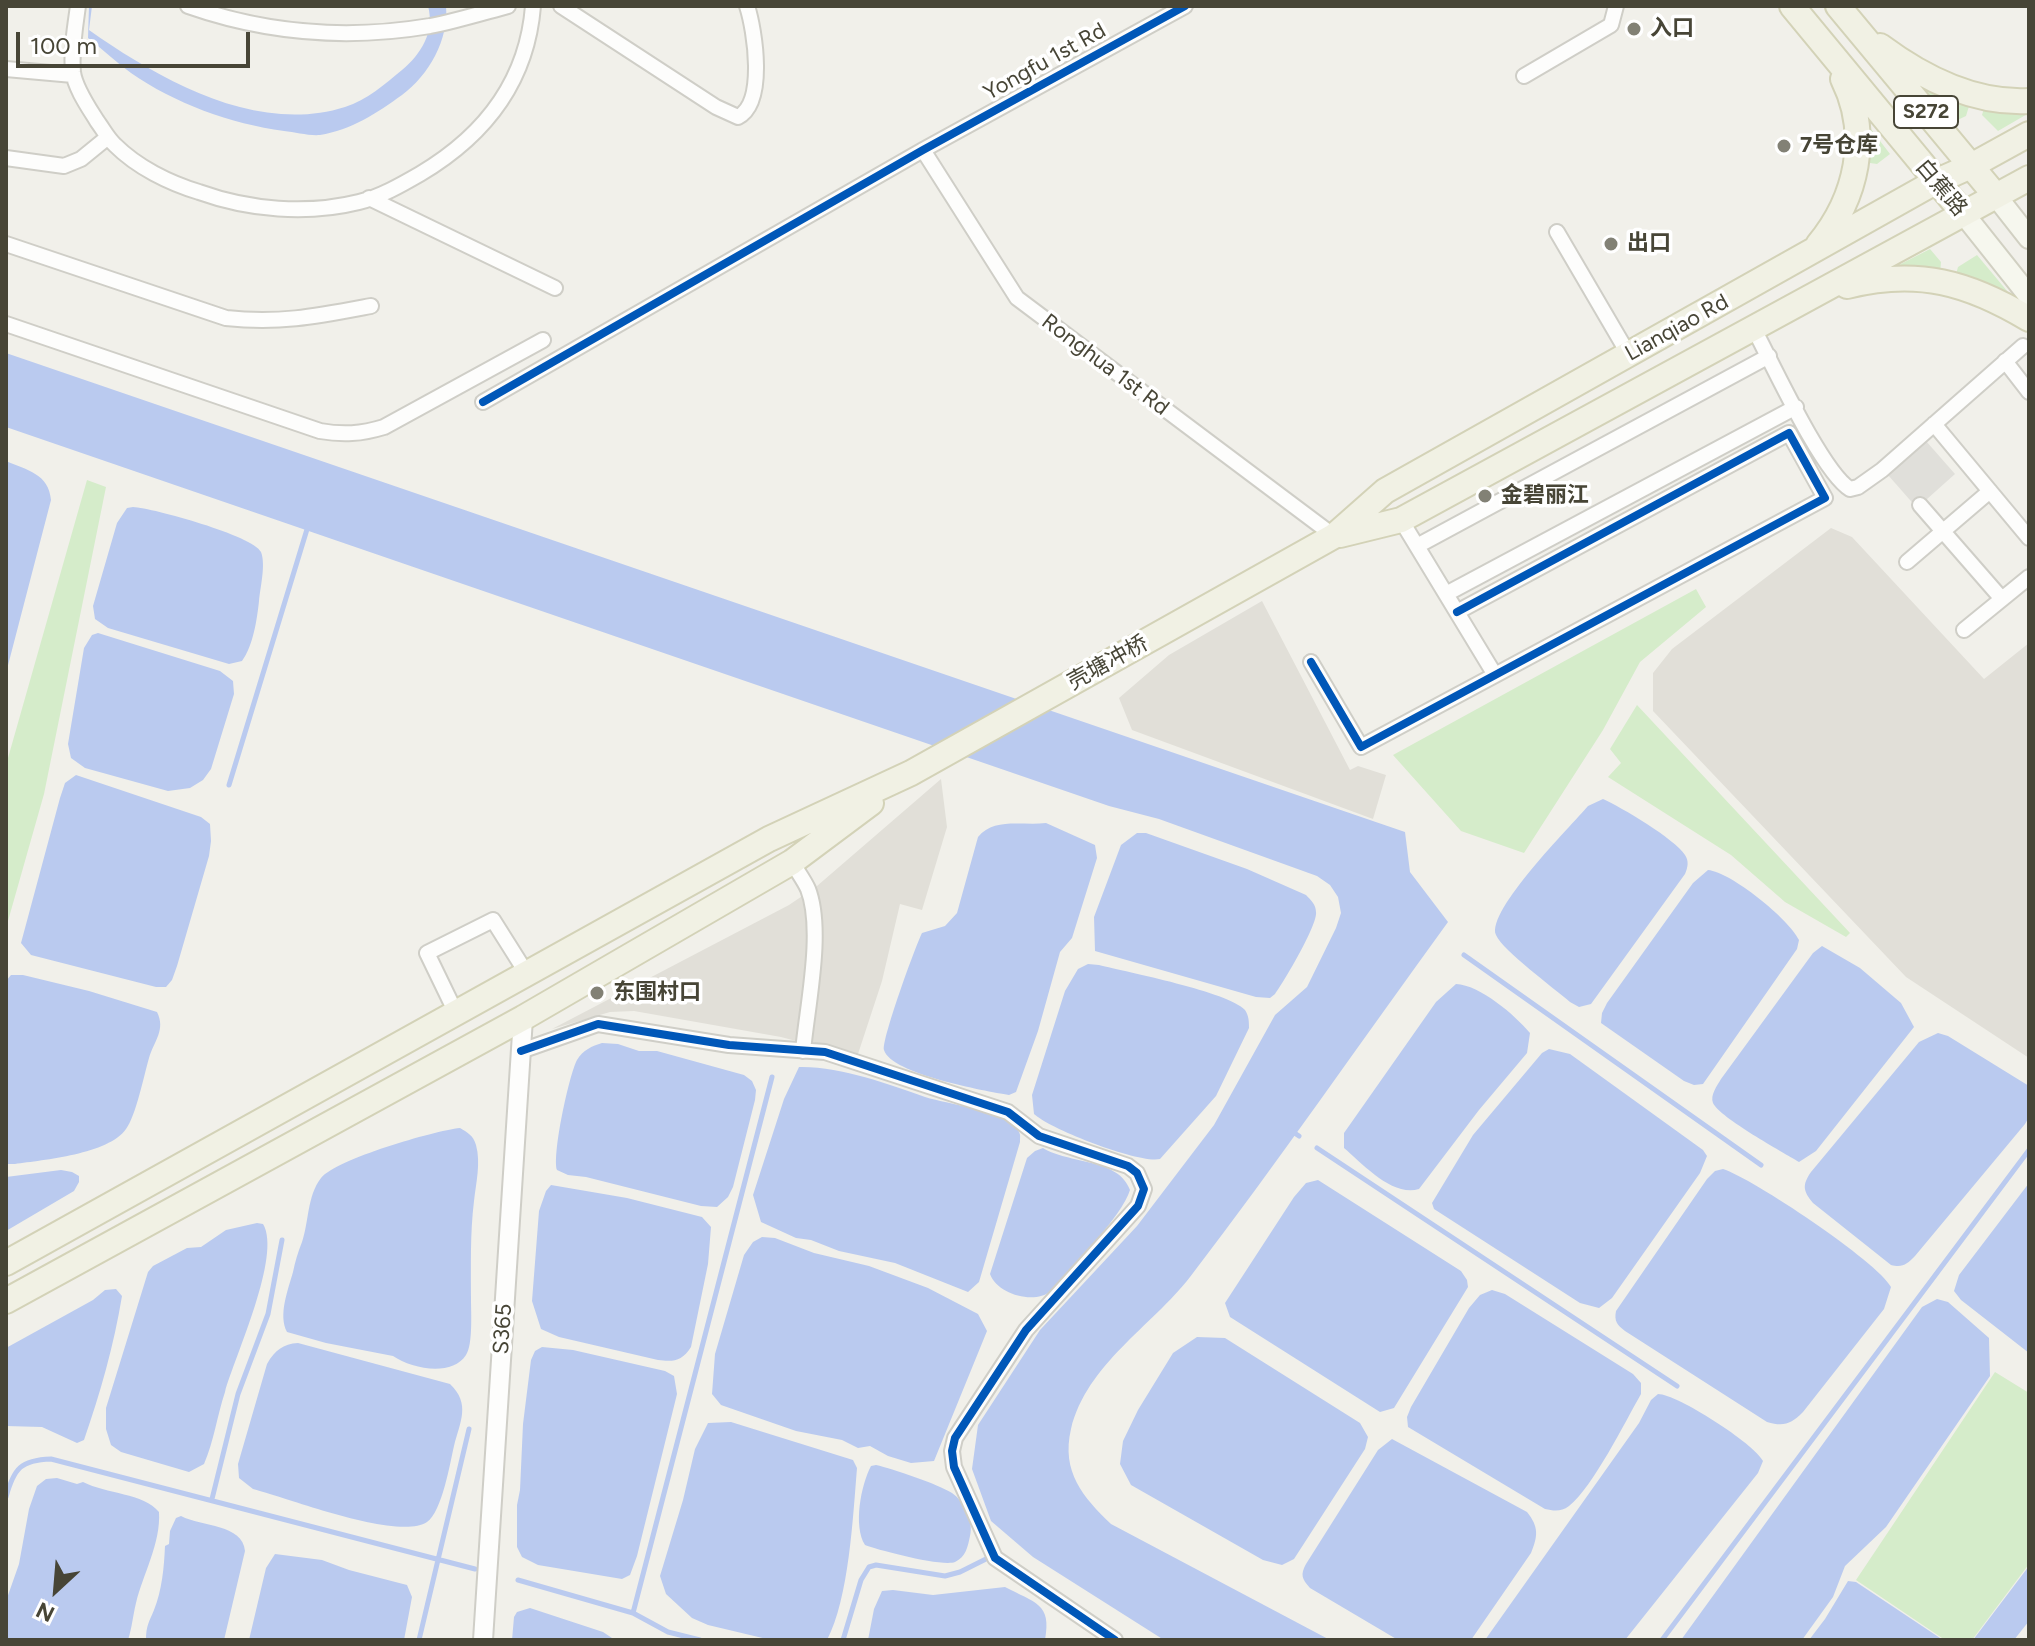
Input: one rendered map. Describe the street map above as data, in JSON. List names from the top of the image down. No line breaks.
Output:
{"streets":{"main road":["S272","白蕉路","Lianqiao Rd","壳塘冲桥"],"street":["Yongfu 1st Rd","Ronghua 1st Rd","S365"]},"crossings":[["Yongfu 1st Rd","Ronghua 1st Rd"],["S272","Lianqiao Rd"],["白蕉路","Lianqiao Rd"],["Lianqiao Rd","Ronghua 1st Rd"],["Lianqiao Rd","壳塘冲桥"]],"places":["入口","7号仓库","出口","金碧丽江","东围村口"],"scale_bar":"100 m","north":"bottom left"}
